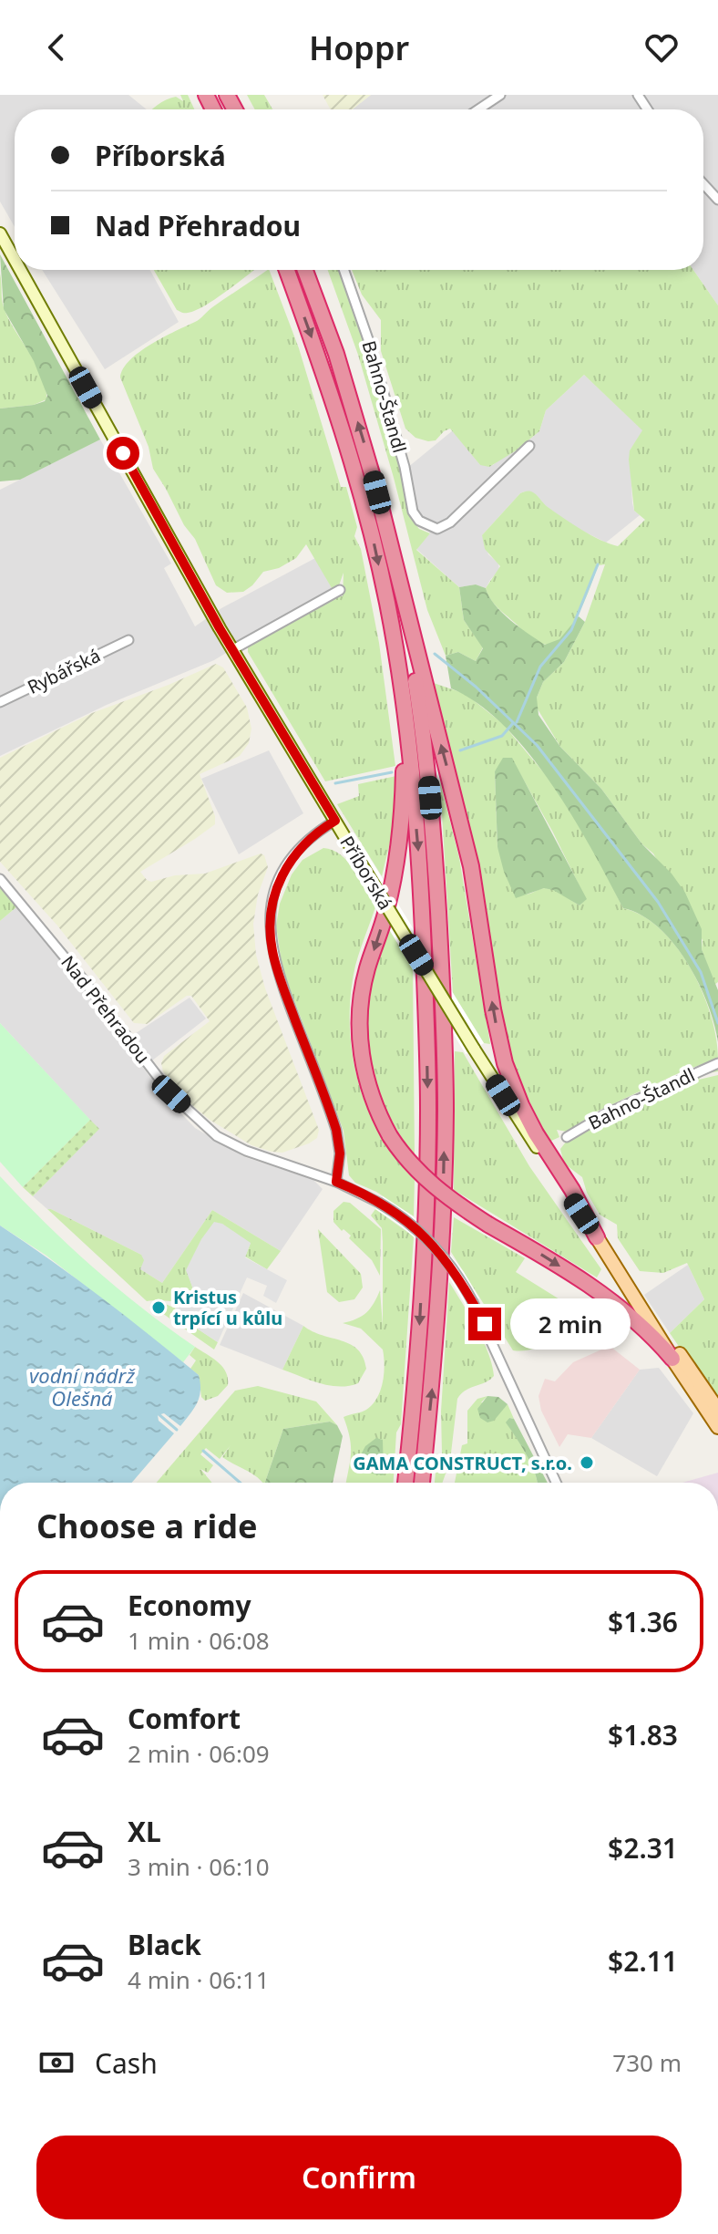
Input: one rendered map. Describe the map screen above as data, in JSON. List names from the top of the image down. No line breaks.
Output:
{"streets":{"main road":["Příborská"],"street":["Bahno-Štandl","Rybářská","Nad Přehradou"]},"water":["vodní nádrž Olešná"],"places":["Kristus trpící u kůlu","GAMA CONSTRUCT, s.r.o."],"page":{"header":"Hoppr","banner":["Příborská","Nad Přehradou"],"bubble":"2 min","heading":"Choose a ride","list":[{"name":"Economy","note":"1 min · 06:08","value":"$1.36"},{"name":"Comfort","note":"2 min · 06:09","value":"$1.83"},{"name":"XL","note":"3 min · 06:10","value":"$2.31"},{"name":"Black","note":"4 min · 06:11","value":"$2.11"}],"pay":["Cash","730 m"],"buttons":"Confirm"}}
